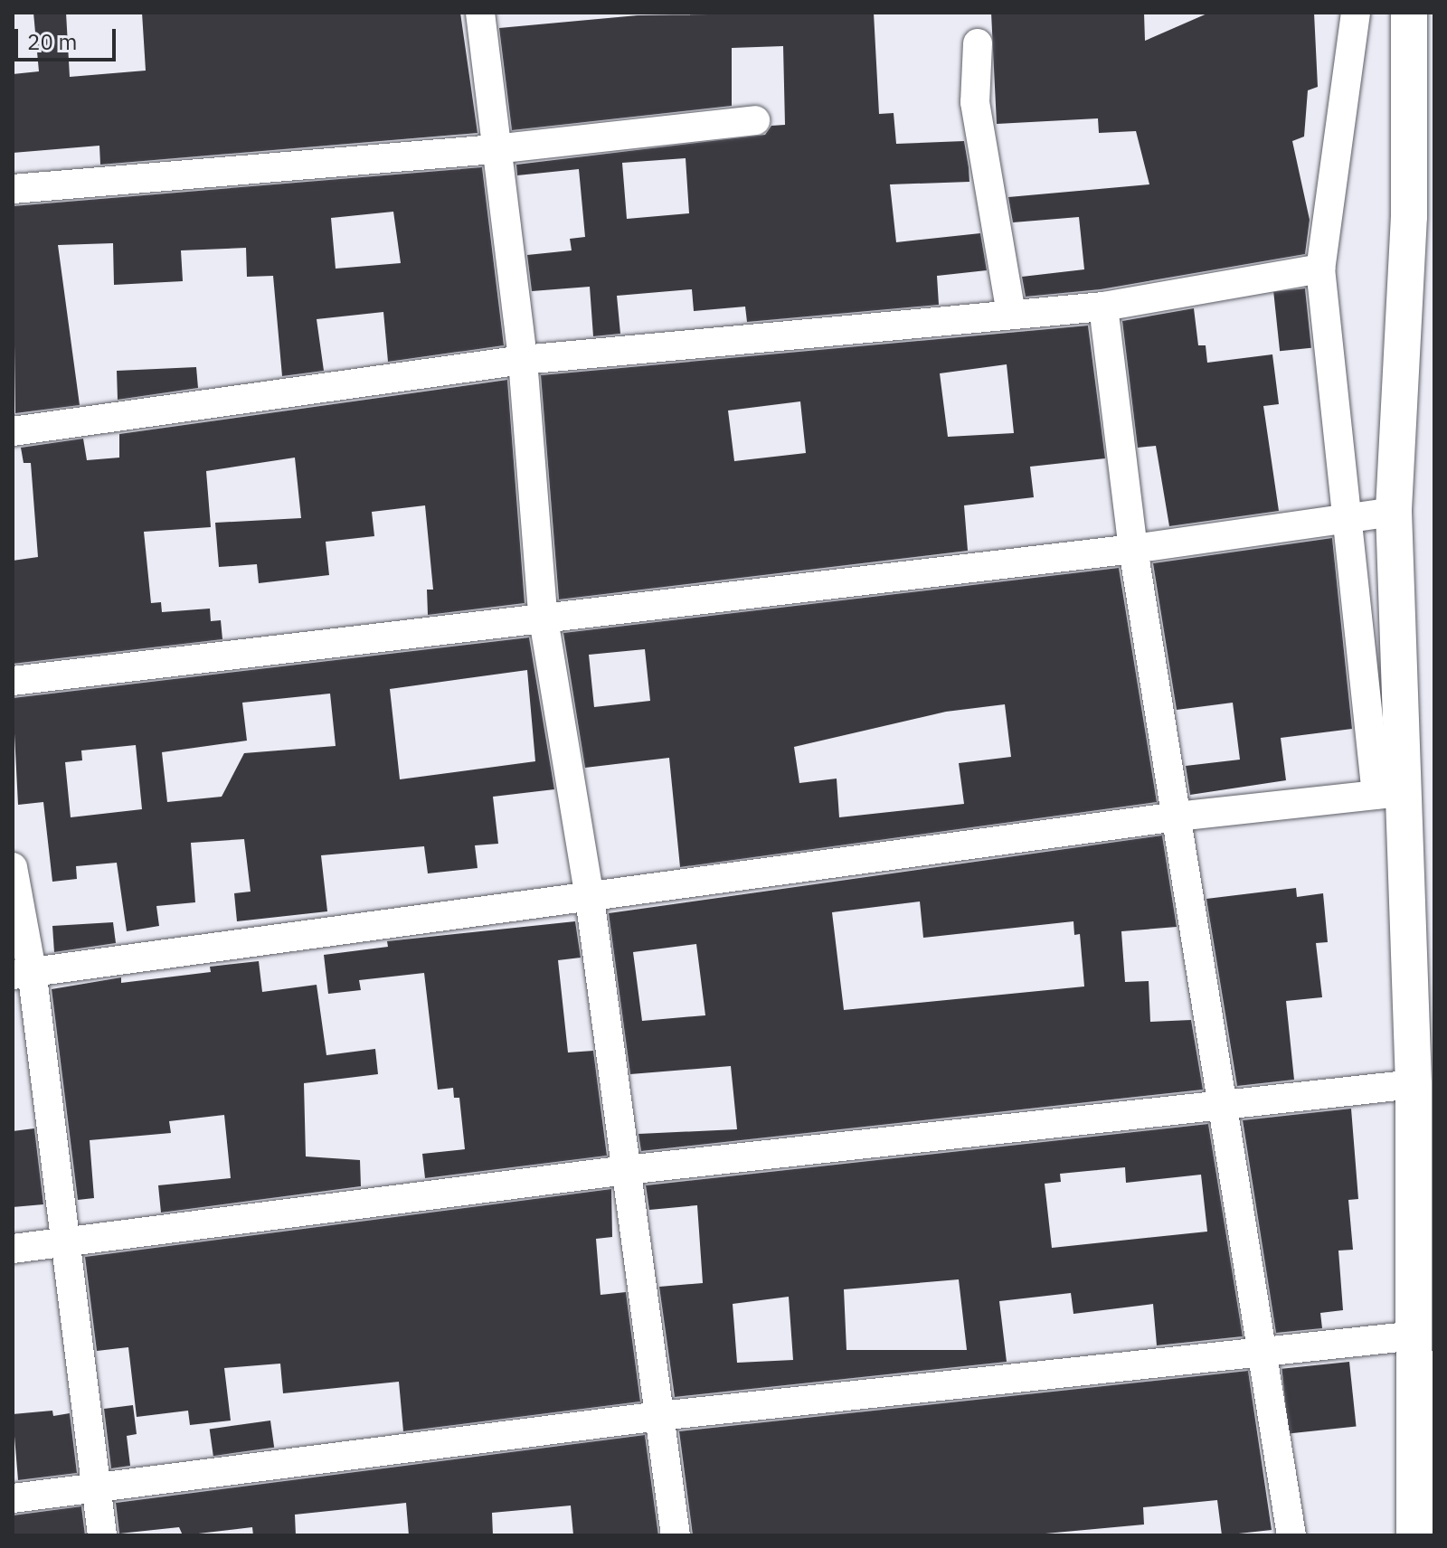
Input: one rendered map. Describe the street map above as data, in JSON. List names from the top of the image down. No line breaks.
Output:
{"scale_bar":"20 m"}
